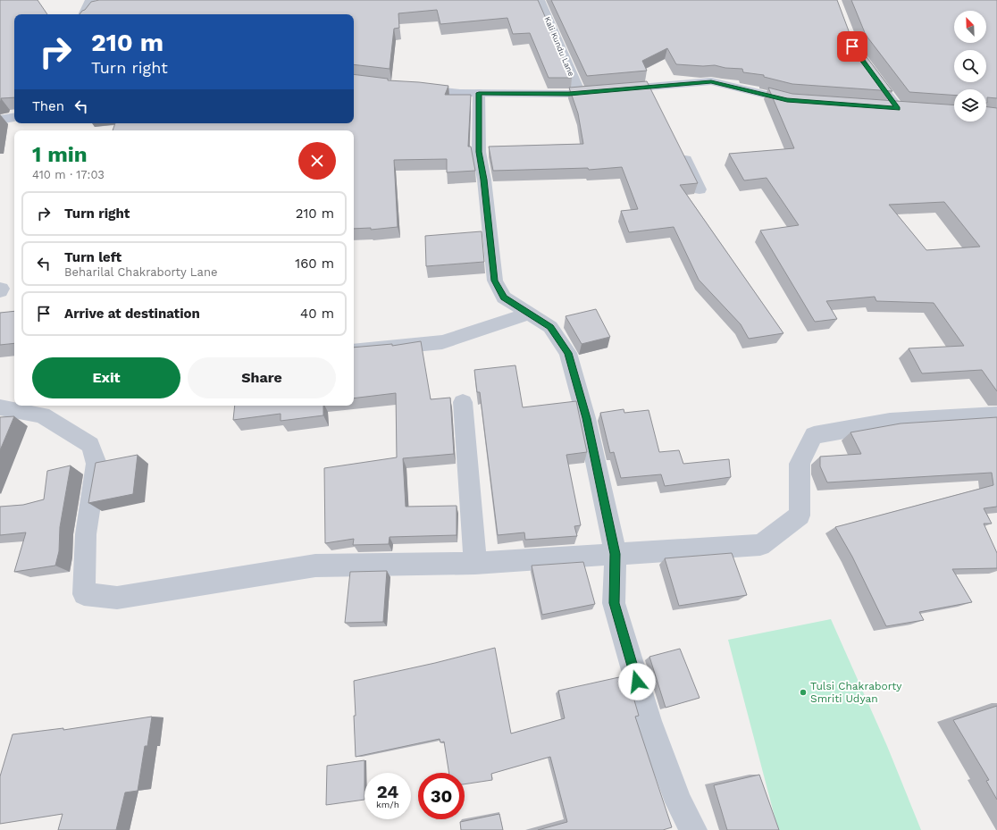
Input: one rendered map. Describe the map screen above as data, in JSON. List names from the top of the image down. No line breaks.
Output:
{"streets":{"street":["Kali Kundu Lane"]},"places":["Tulsi Chakraborty Smriti Udyan"],"north":"top left","page":{"turn":["210 m","Turn right"],"then":"Then","heading":["1 min","410 m · 17:03"],"list":[{"name":"Turn right","value":"210 m"},{"name":"Turn left","note":"Beharilal Chakraborty Lane","value":"160 m"},{"name":"Arrive at destination","value":"40 m"}],"buttons":["Exit","Share"],"speed":"24 km/h","limit":"30"}}
